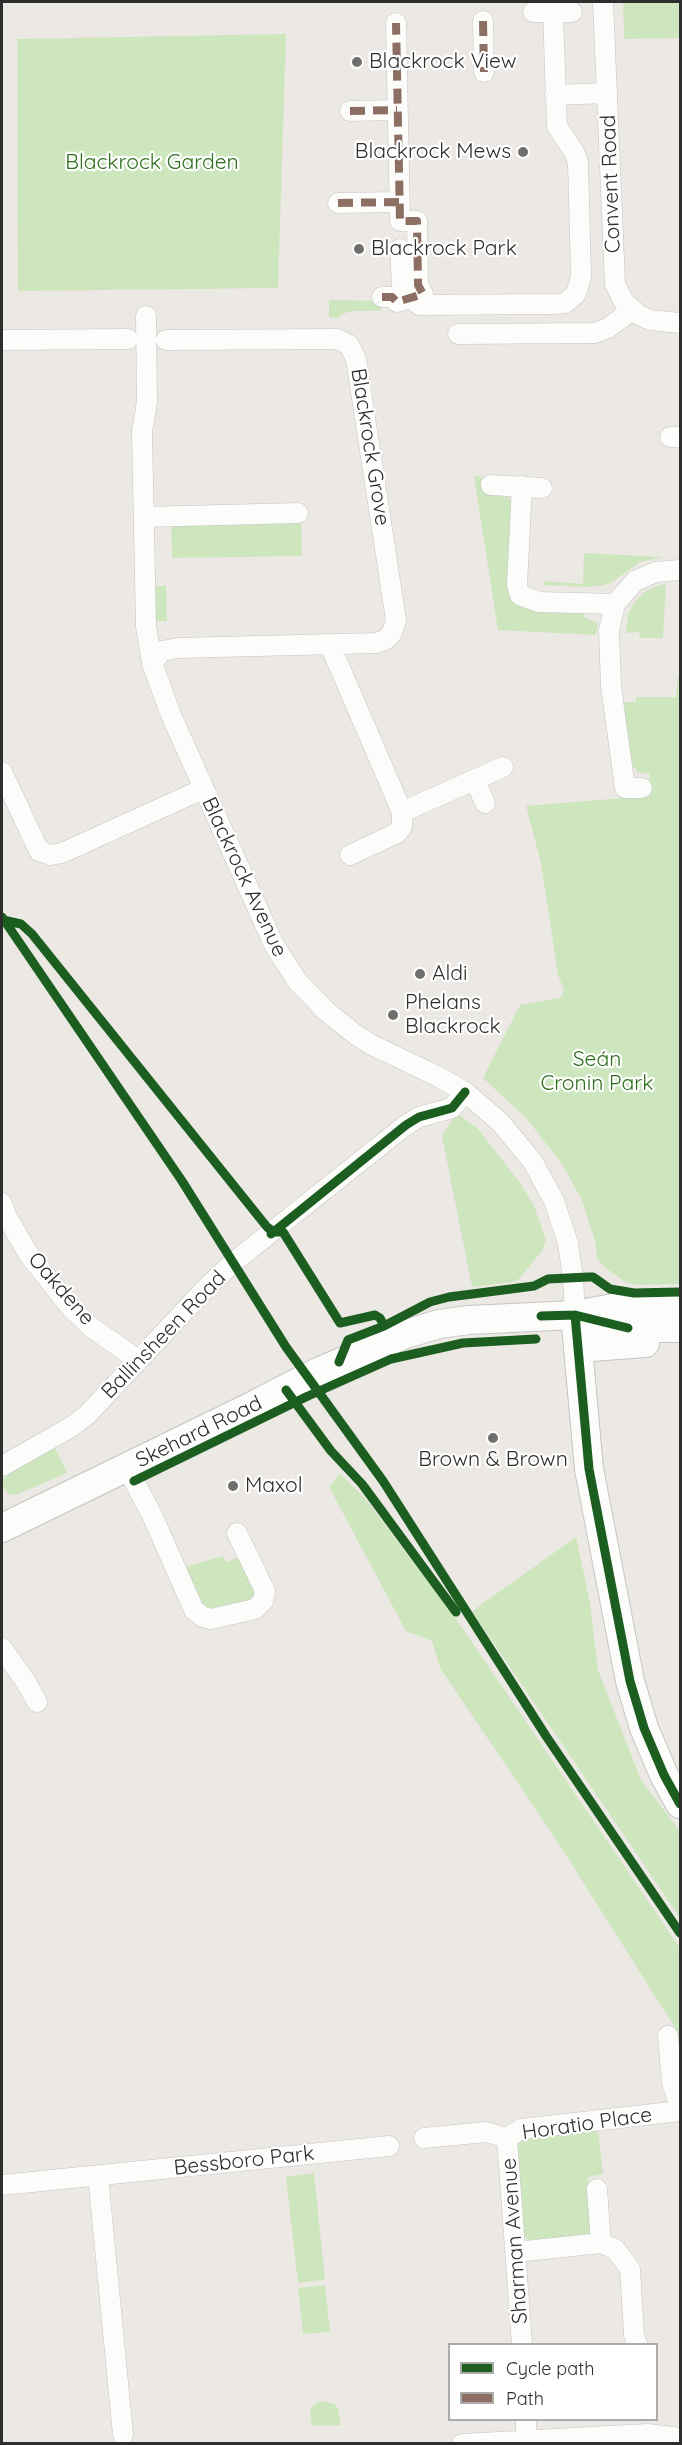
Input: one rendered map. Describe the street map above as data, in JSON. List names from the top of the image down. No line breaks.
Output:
{"streets":{"main road":["Skehard Road"],"street":["Convent Road","Blackrock Grove","Blackrock Avenue","Oakdene","Ballinsheen Road","Horatio Place","Bessboro Park","Sharman Avenue"]},"crossings":[["Blackrock Grove","Blackrock Avenue"],["Blackrock Avenue","Ballinsheen Road"],["Blackrock Avenue","Skehard Road"],["Oakdene","Ballinsheen Road"],["Horatio Place","Sharman Avenue"]],"parks":["Blackrock Garden","Seán Cronin Park"],"places":["Blackrock View","Blackrock Mews","Blackrock Park","Aldi","Phelans Blackrock","Brown & Brown","Maxol"],"legend":["Cycle path","Path"]}
